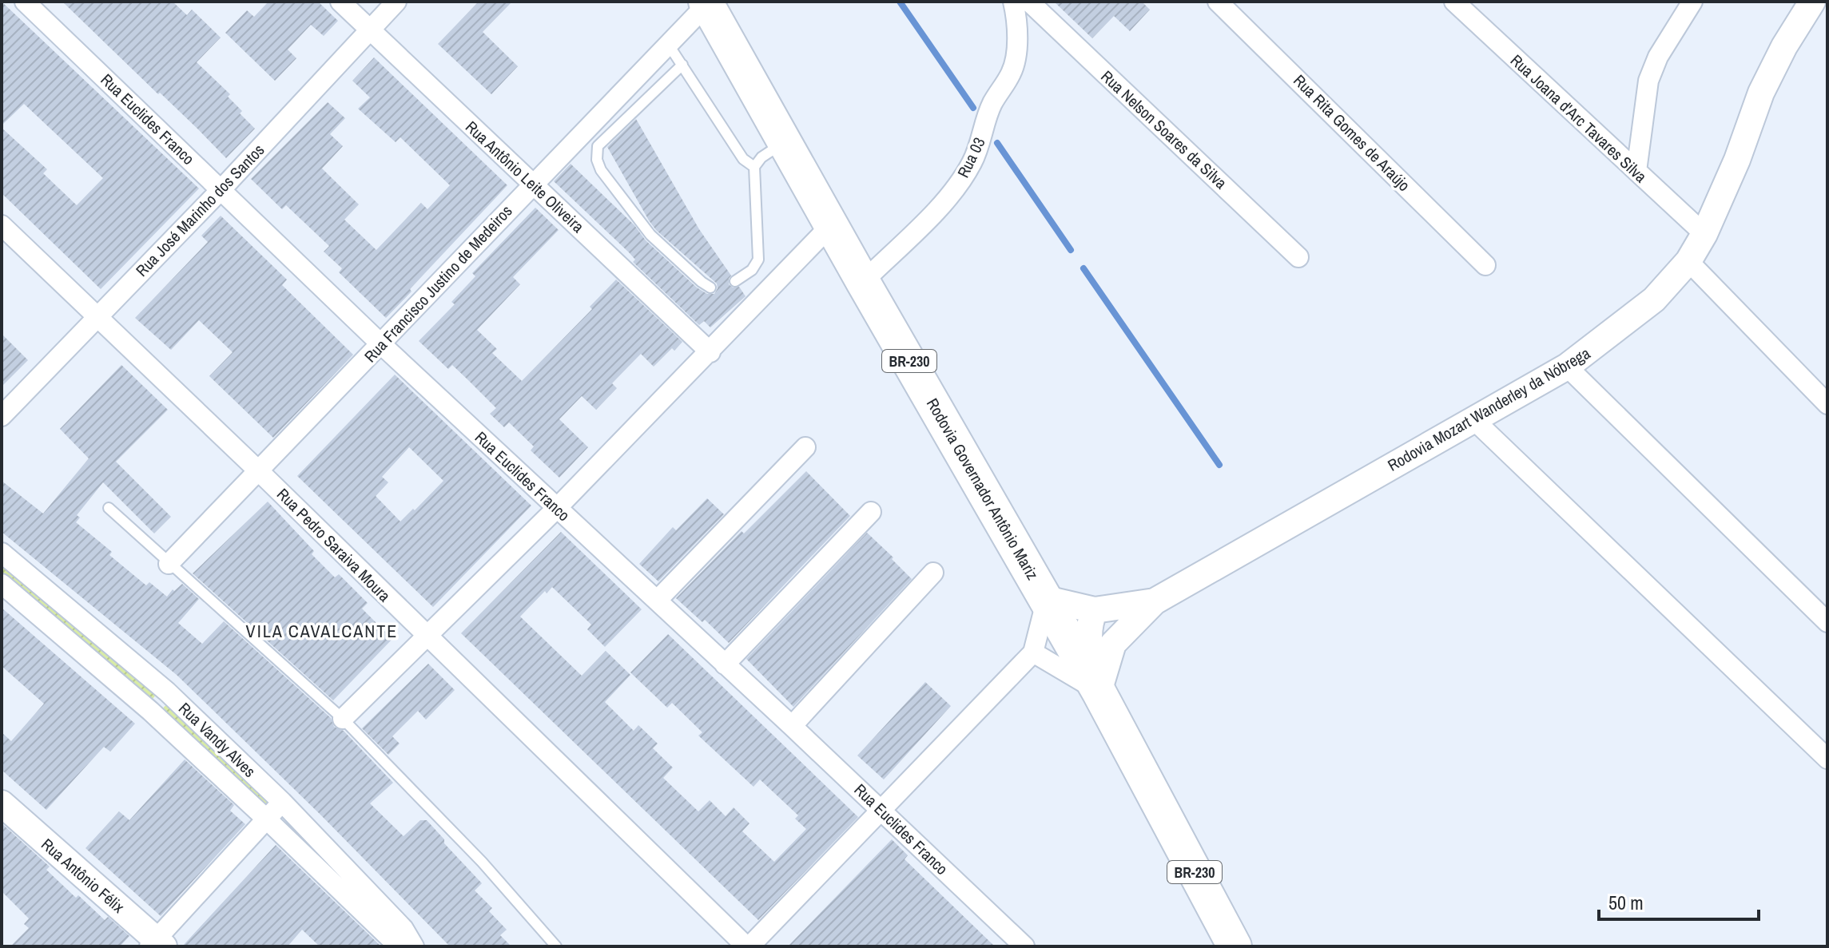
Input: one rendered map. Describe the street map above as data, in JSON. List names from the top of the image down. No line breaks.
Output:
{"streets":{"highway":["BR-230","Rodovia Governador Antônio Mariz"],"main road":["Rodovia Mozart Wanderley da Nóbrega","Rua Antônio Félix"],"street":["Rua Joana d'Arc Tavares Silva","Rua Euclides Franco","Rua Nelson Soares da Silva","Rua Rita Gomes de Araújo","Rua 03","Rua Antônio Leite Oliveira","Rua José Marinho dos Santos","Rua Francisco Justino de Medeiros","Rua Pedro Saraiva Moura","Rua Vandy Alves"]},"crossings":[["Rua Joana d'Arc Tavares Silva","Rodovia Mozart Wanderley da Nóbrega"],["Rua Euclides Franco","Rua José Marinho dos Santos"],["Rua Euclides Franco","Rua Francisco Justino de Medeiros"],["Rua 03","Rodovia Governador Antônio Mariz"],["Rua Antônio Leite Oliveira","Rua José Marinho dos Santos"],["Rua Antônio Leite Oliveira","Rua Francisco Justino de Medeiros"],["Rua José Marinho dos Santos","Rua Pedro Saraiva Moura"],["Rua Francisco Justino de Medeiros","Rodovia Governador Antônio Mariz"],["Rua Francisco Justino de Medeiros","Rua Pedro Saraiva Moura"],["Rodovia Mozart Wanderley da Nóbrega","Rodovia Governador Antônio Mariz"]],"districts":["VILA CAVALCANTE"],"scale_bar":"50 m"}
